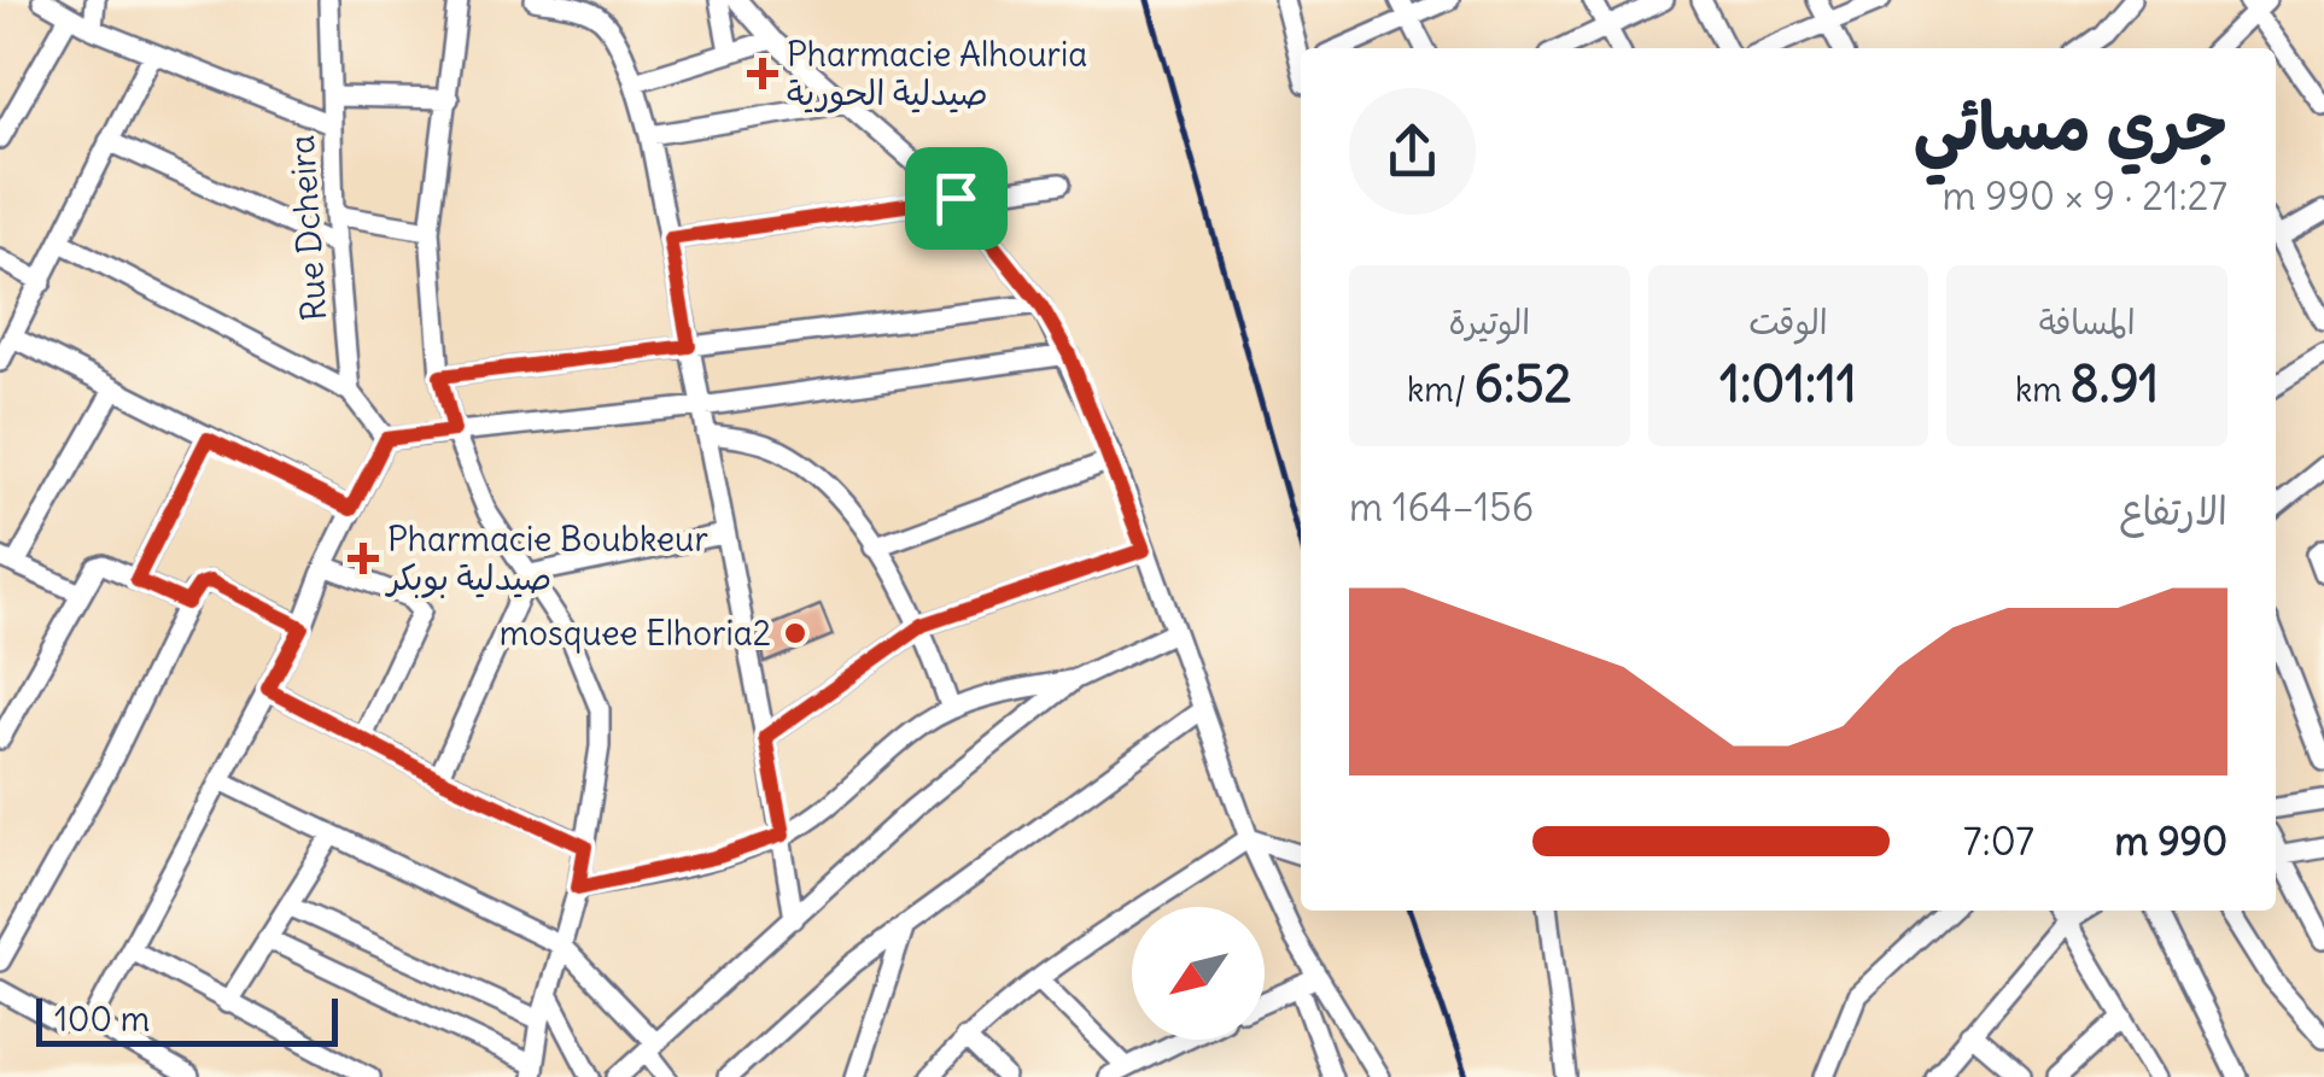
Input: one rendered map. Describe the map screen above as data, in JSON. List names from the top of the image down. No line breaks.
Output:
{"streets":{"street":["Rue Dcheira"]},"places":{"health":["Pharmacie Alhouria صيدلية الحورية","Pharmacie Boubkeur صيدلية بوبكر"],"other":["mosquee Elhoria2"]},"scale_bar":"100 m","north":"bottom left","page":{"heading":["جري مسائي","21:27 · 9 × 990 m"],"stats":[["المسافة","8.91 km"],["الوقت","1:01:11"],["الوتيرة","6:52 /km"]],"chart":["الارتفاع","156–164 m"],"list":[{"name":"990 m","note":"7:07"}],"scale":"100 m"}}
